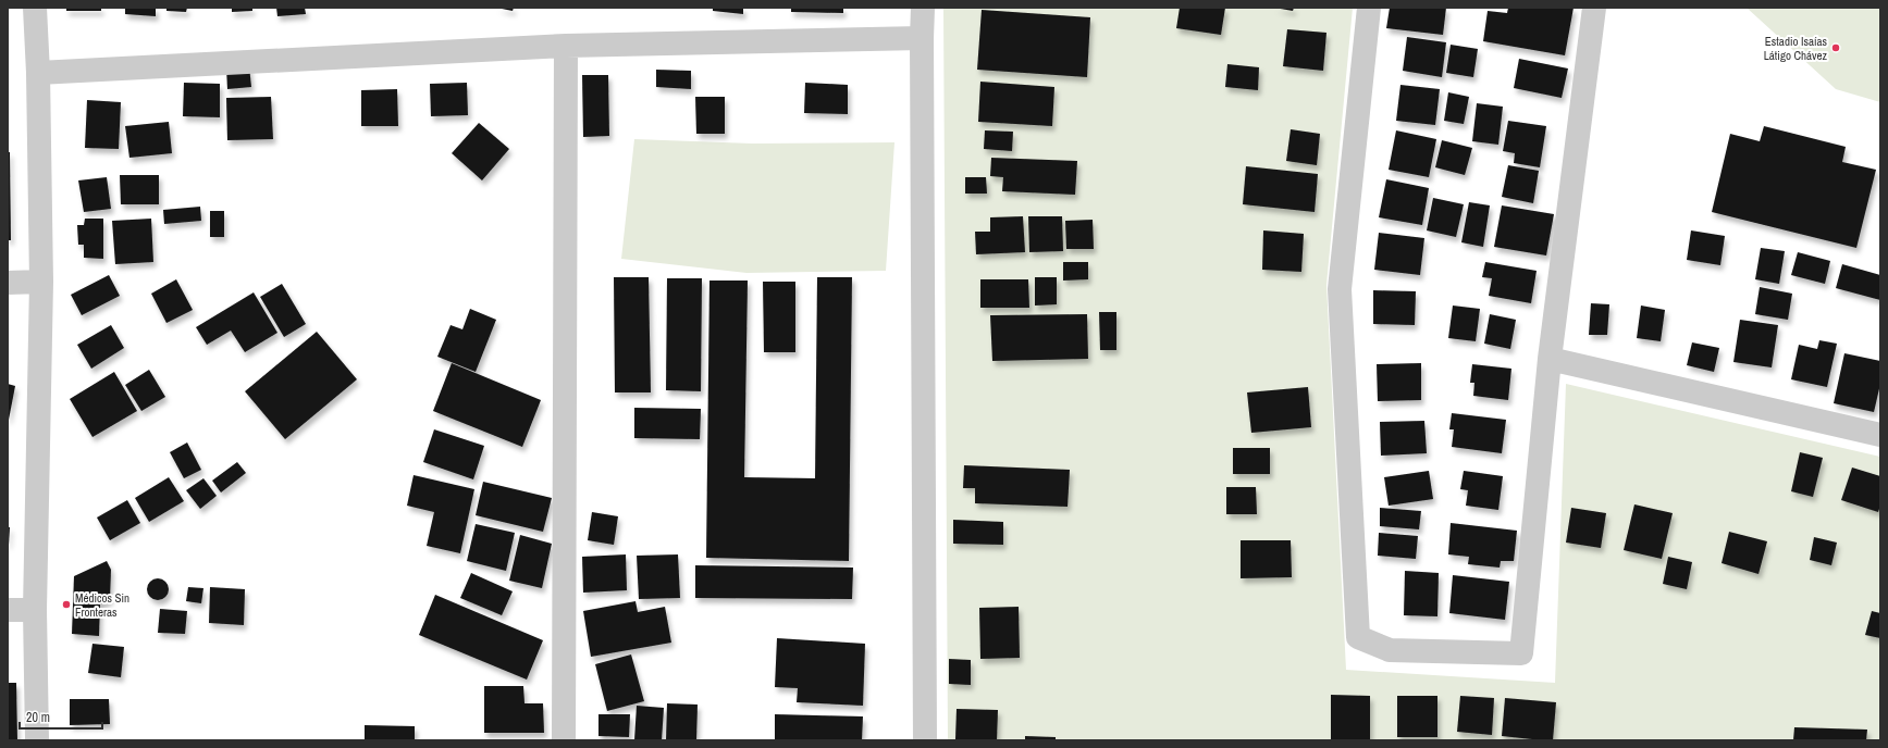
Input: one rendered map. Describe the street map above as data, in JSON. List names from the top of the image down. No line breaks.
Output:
{"places":["Estadio Isaías Látigo Chávez","Médicos Sin Fronteras"],"scale_bar":"20 m"}
